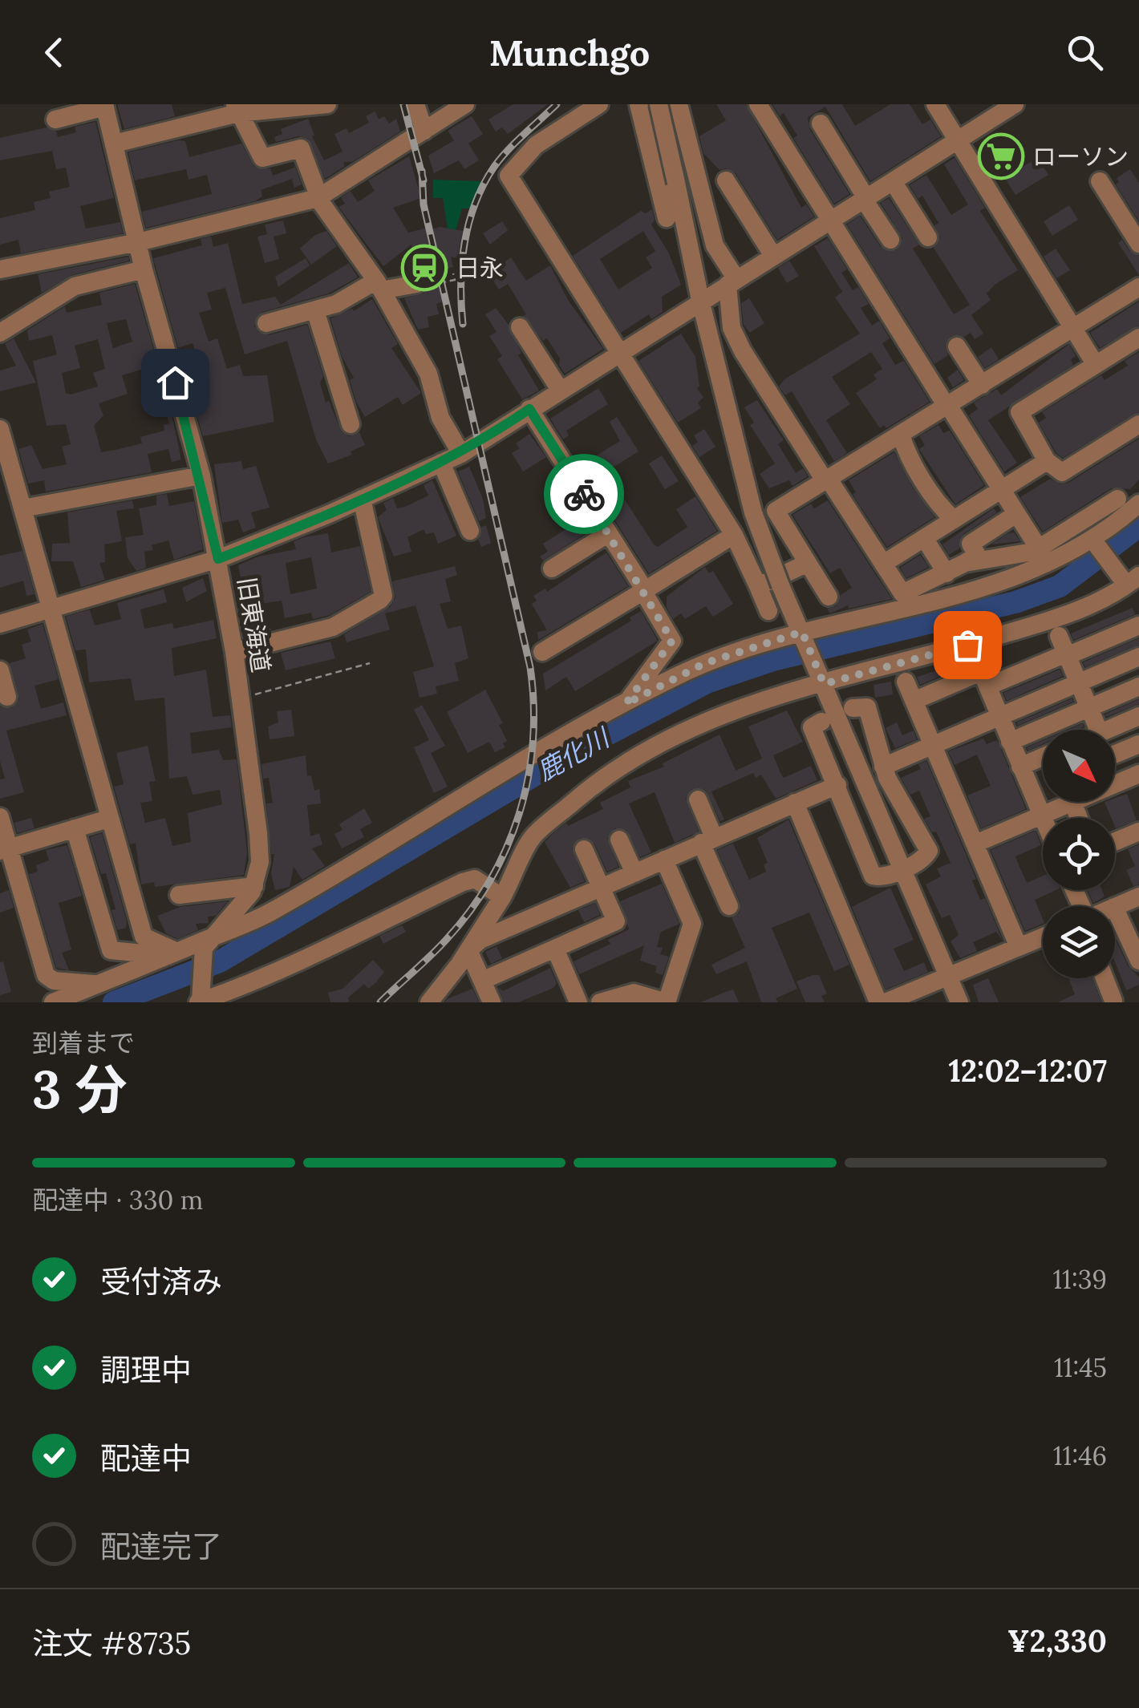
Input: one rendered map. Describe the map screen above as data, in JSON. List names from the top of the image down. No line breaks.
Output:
{"streets":{"street":["旧東海道"]},"water":["鹿化川"],"places":{"supermarket":["ローソン"],"station":["日永"]},"north":"bottom right","page":{"header":"Munchgo","heading":["3 分","到着まで","12:02–12:07"],"panel":["注文 #8735","¥2,330"],"bar":"配達中 · 330 m","list":[["受付済み","11:39"],["調理中","11:45"],["配達中","11:46"],"配達完了"]}}
